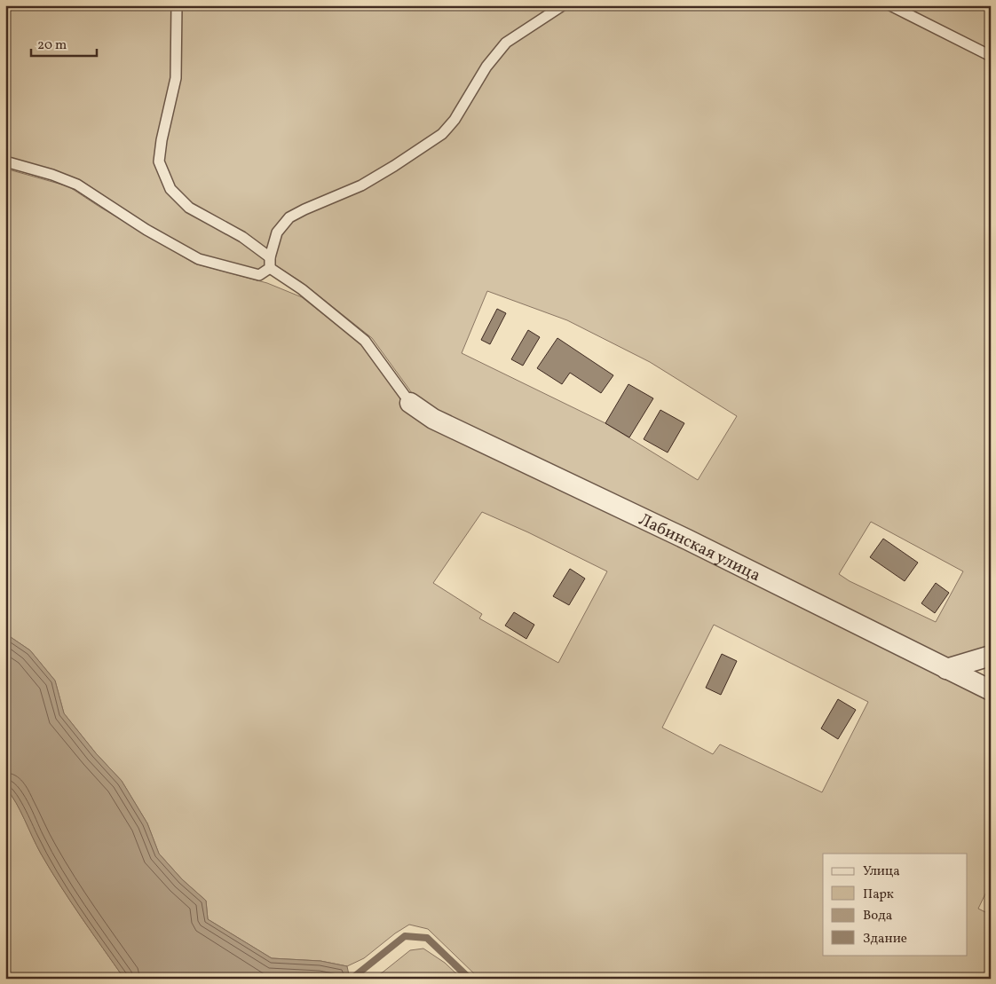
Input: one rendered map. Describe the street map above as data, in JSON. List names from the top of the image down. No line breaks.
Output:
{"streets":{"street":["Лабинская улица"]},"legend":["Улица","Парк","Вода","Здание"],"scale_bar":"20 m"}
